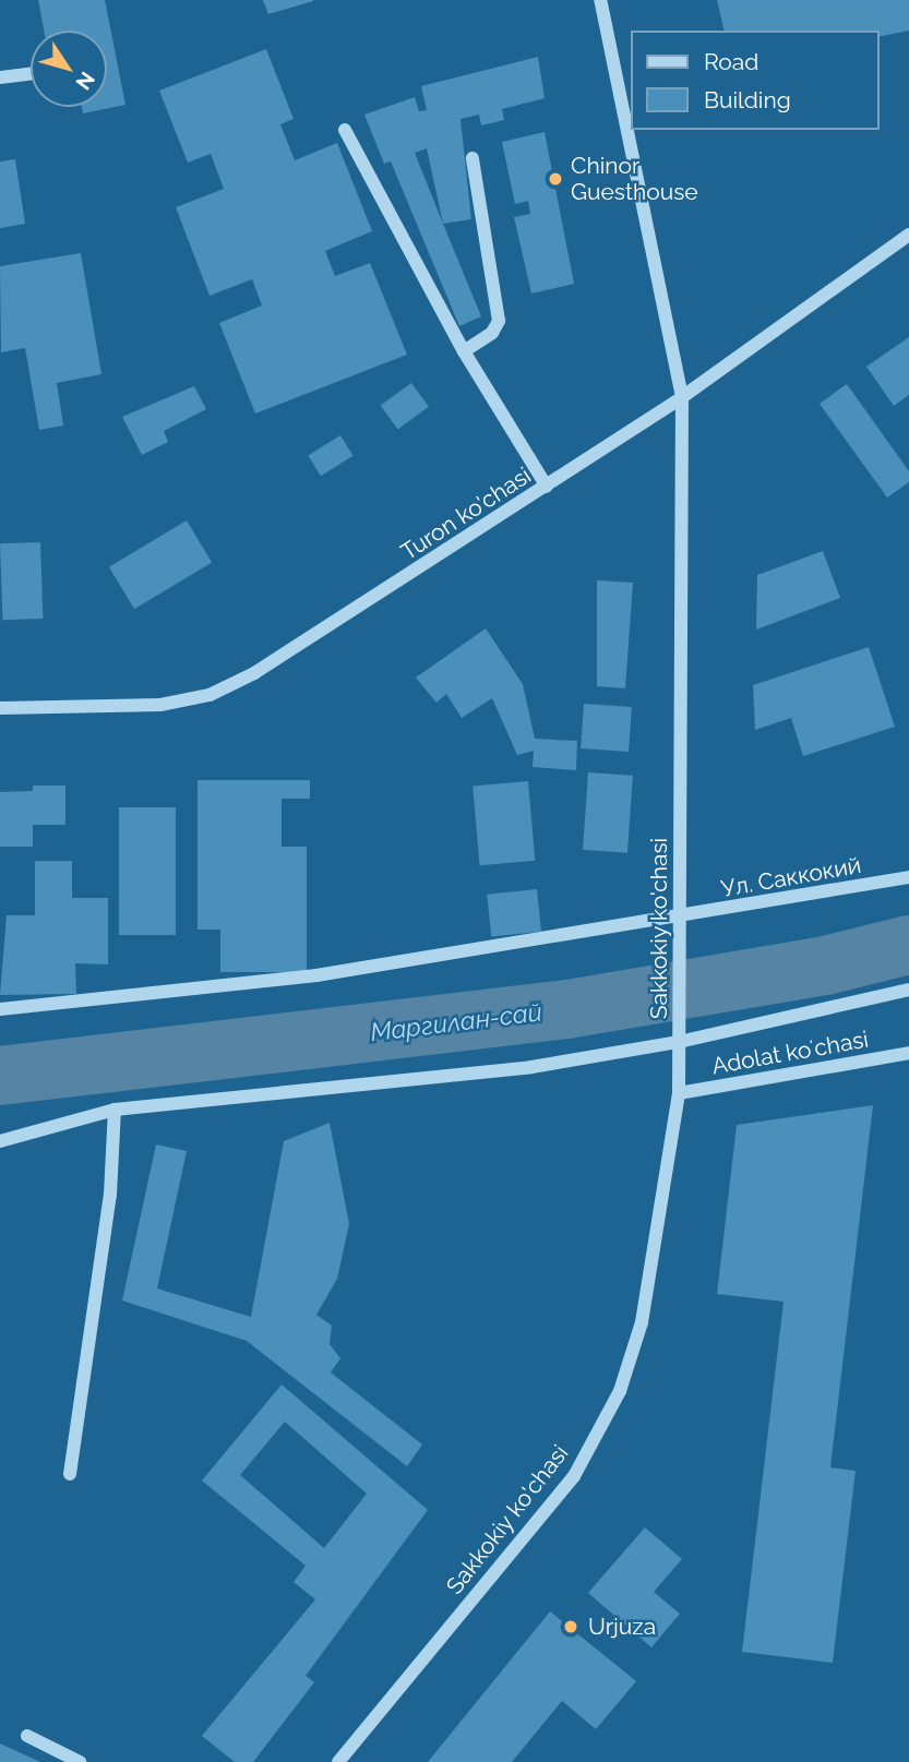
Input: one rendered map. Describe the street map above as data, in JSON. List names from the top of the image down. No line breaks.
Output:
{"streets":{"street":["Turon ko'chasi","Ул. Саккокий","Sakkokiy ko'chasi","Adolat koʻchasi"]},"crossings":[["Turon ko'chasi","Sakkokiy ko'chasi"],["Ул. Саккокий","Sakkokiy ko'chasi"],["Sakkokiy ko'chasi","Adolat koʻchasi"]],"water":["Маргилан-сай"],"places":["Chinor Guesthouse","Urjuza"],"legend":["Road","Building"],"north":"bottom right"}
